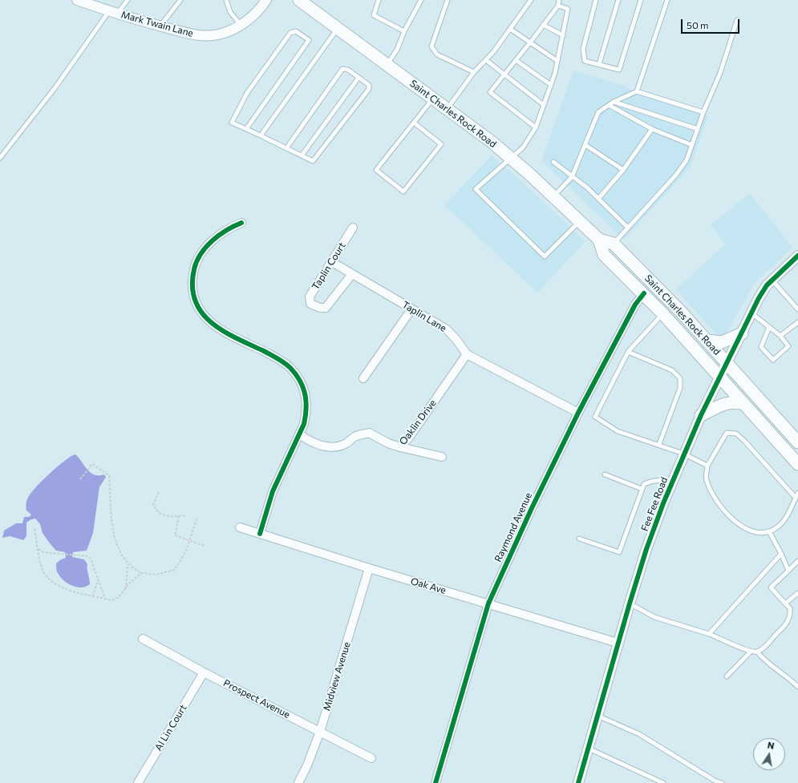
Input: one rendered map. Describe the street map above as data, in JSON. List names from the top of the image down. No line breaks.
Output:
{"streets":{"main road":["Saint Charles Rock Road"],"street":["Mark Twain Lane","Taplin Court","Taplin Lane","Oaklin Drive","Fee Fee Road","Raymond Avenue","Oak Ave","Midview Avenue","Prospect Avenue","Al Lin Court"]},"crossings":[["Saint Charles Rock Road","Fee Fee Road"],["Saint Charles Rock Road","Raymond Avenue"],["Taplin Court","Taplin Lane"],["Taplin Lane","Oaklin Drive"],["Taplin Lane","Raymond Avenue"],["Fee Fee Road","Oak Ave"],["Raymond Avenue","Oak Ave"],["Oak Ave","Midview Avenue"],["Midview Avenue","Prospect Avenue"],["Prospect Avenue","Al Lin Court"]],"scale_bar":"50 m","north":"top"}
